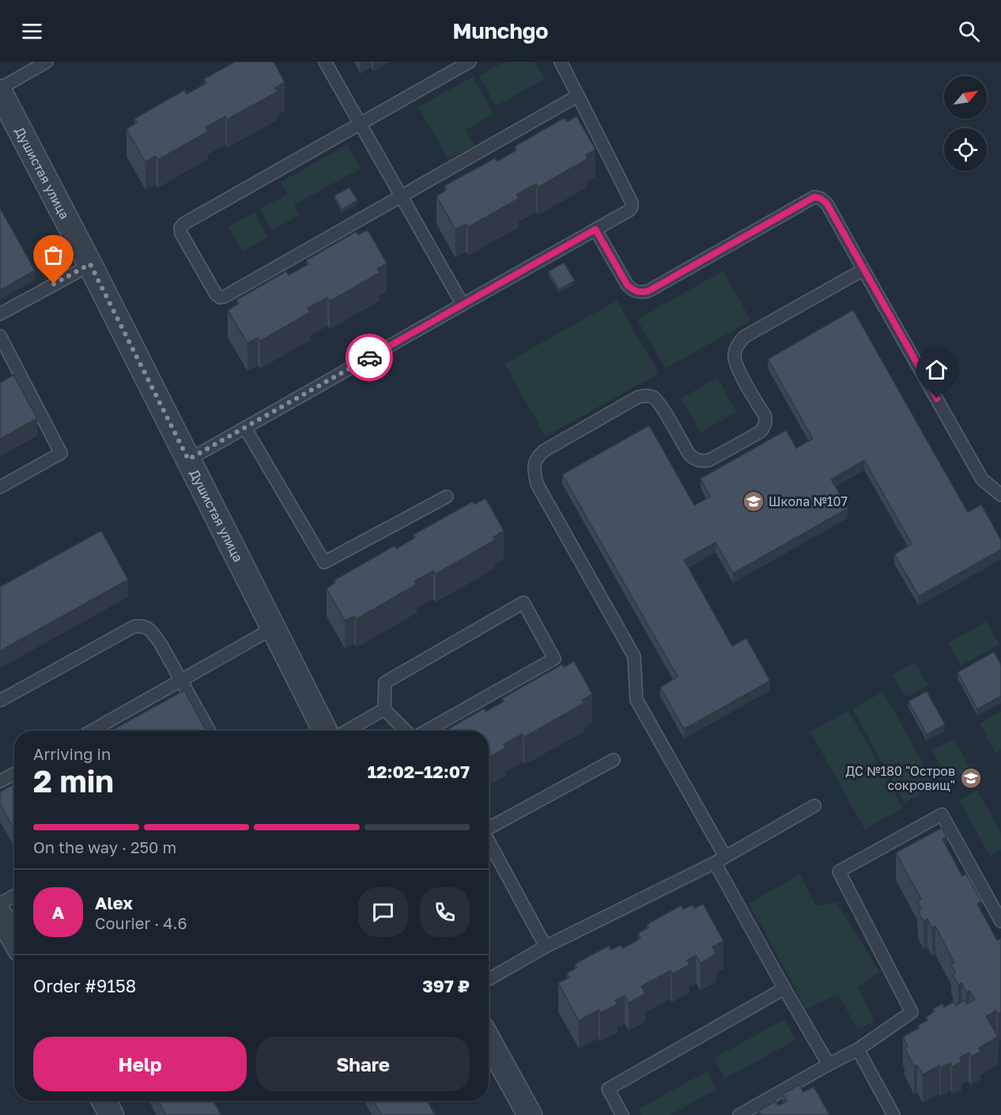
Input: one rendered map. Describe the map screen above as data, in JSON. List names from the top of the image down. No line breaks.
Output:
{"streets":{"street":["Душистая улица"]},"places":{"school or university":["Школа №107","ДС №180 \"Остров сокровищ\""]},"north":"top right","page":{"header":"Munchgo","heading":["2 min","Arriving in","12:02–12:07"],"panel":["Alex","Courier · 4.6","Order #9158","397 ₽"],"bar":"On the way · 250 m","round":"A","buttons":["Help","Share"]}}
